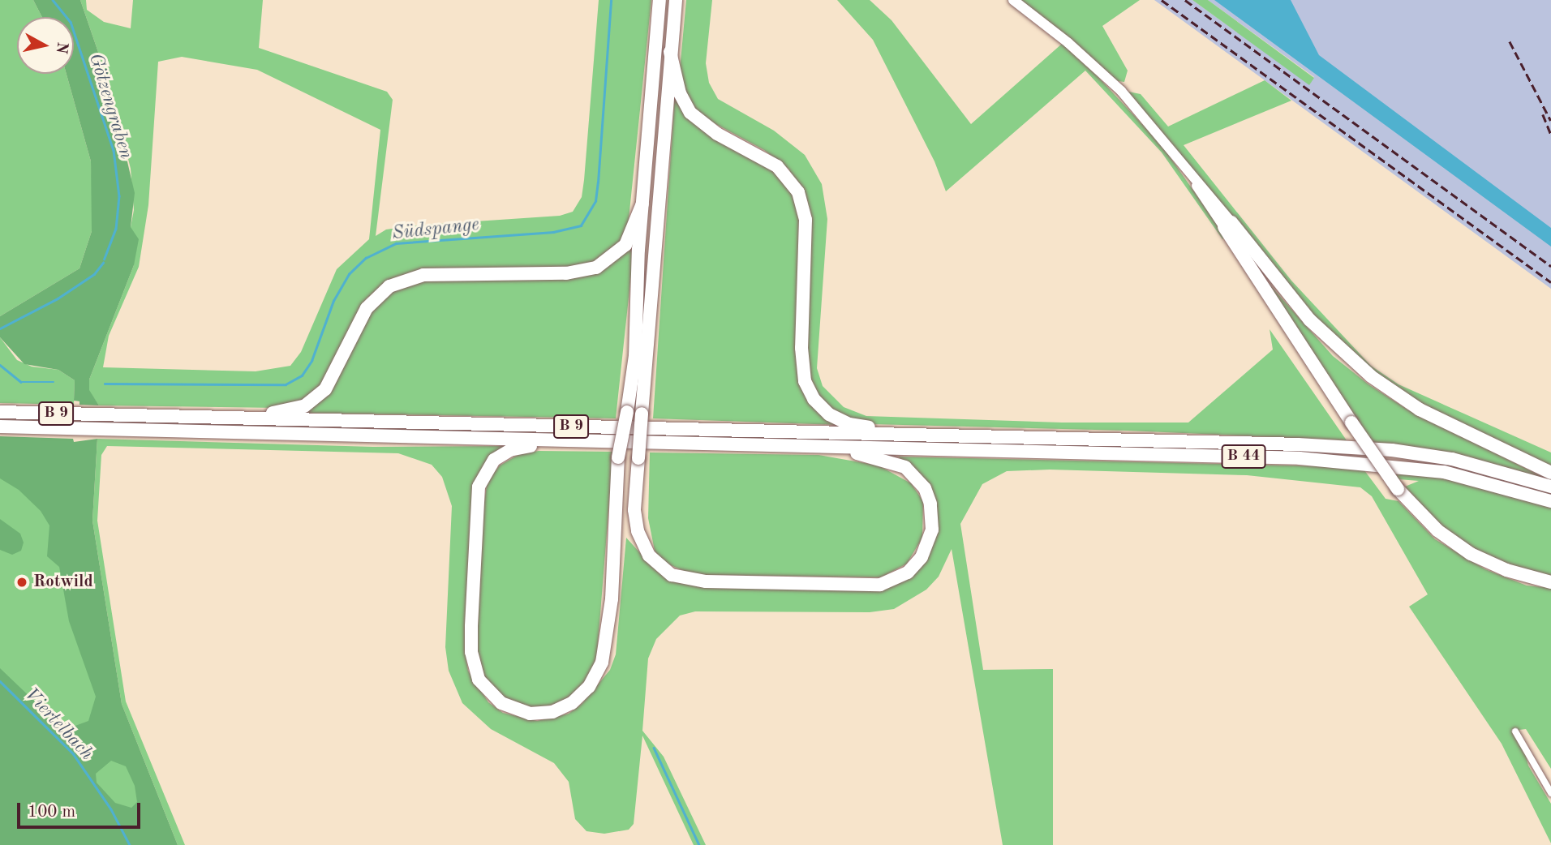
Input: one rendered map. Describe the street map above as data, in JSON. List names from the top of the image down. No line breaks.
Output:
{"streets":{"highway":["B 9","B 44"]},"crossings":[["B 9","B 44"]],"water":["Götzengraben","Südspange","Viertelbach"],"places":["Rotwild"],"scale_bar":"100 m","north":"right"}
